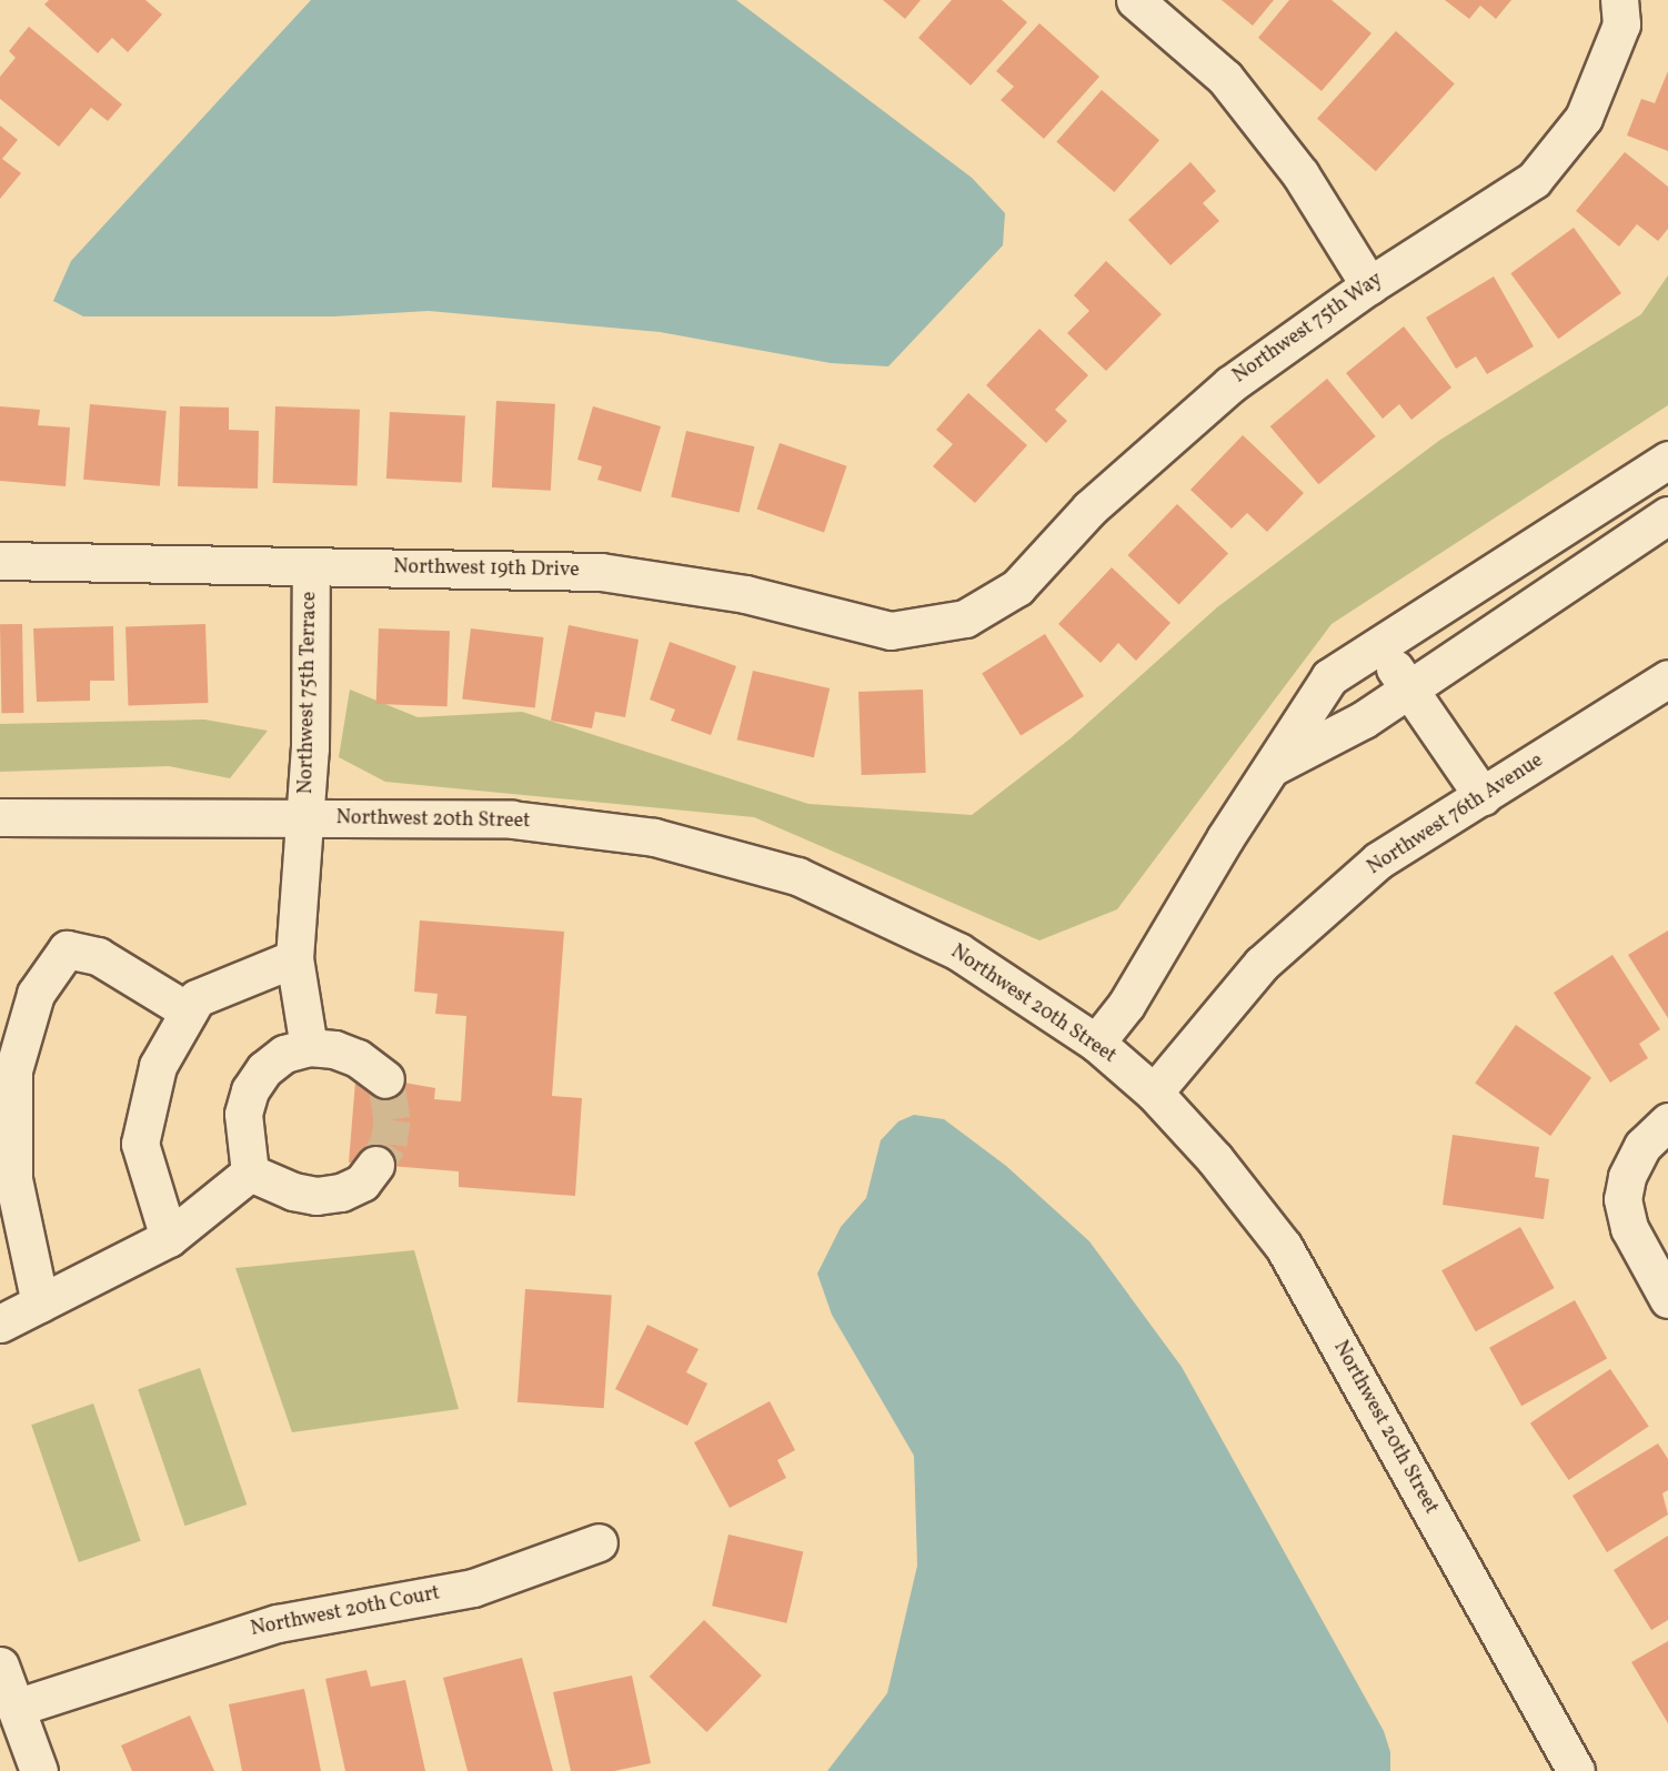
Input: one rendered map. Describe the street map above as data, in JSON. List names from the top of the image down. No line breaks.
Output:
{"streets":{"street":["Northwest 75th Way","Northwest 19th Drive","Northwest 75th Terrace","Northwest 76th Avenue","Northwest 20th Street","Northwest 20th Court"]},"crossings":[["Northwest 75th Way","Northwest 19th Drive"],["Northwest 19th Drive","Northwest 75th Terrace"],["Northwest 75th Terrace","Northwest 20th Street"],["Northwest 76th Avenue","Northwest 20th Street"]]}
